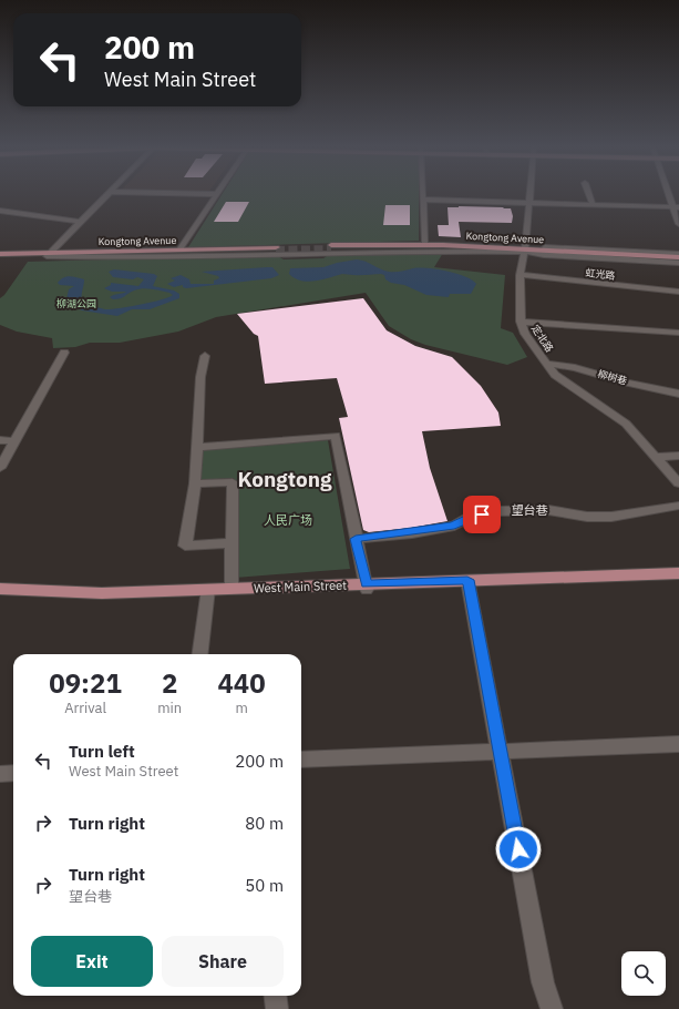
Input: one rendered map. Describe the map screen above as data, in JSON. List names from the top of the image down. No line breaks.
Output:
{"streets":{"main road":["Kongtong Avenue","West Main Street"],"street":["虹光路","定北路","柳树巷","望台巷"]},"crossings":[["Kongtong Avenue","定北路"],["虹光路","定北路"],["定北路","柳树巷"]],"districts":["Kongtong"],"parks":["柳湖公园","人民广场"],"page":{"turn":["200 m","West Main Street"],"eta":["09:21","Arrival","2","min","440","m"],"list":[{"name":"Turn left","note":"West Main Street","value":"200 m"},{"name":"Turn right","value":"80 m"},{"name":"Turn right","note":"望台巷","value":"50 m"}],"buttons":["Exit","Share"]}}
